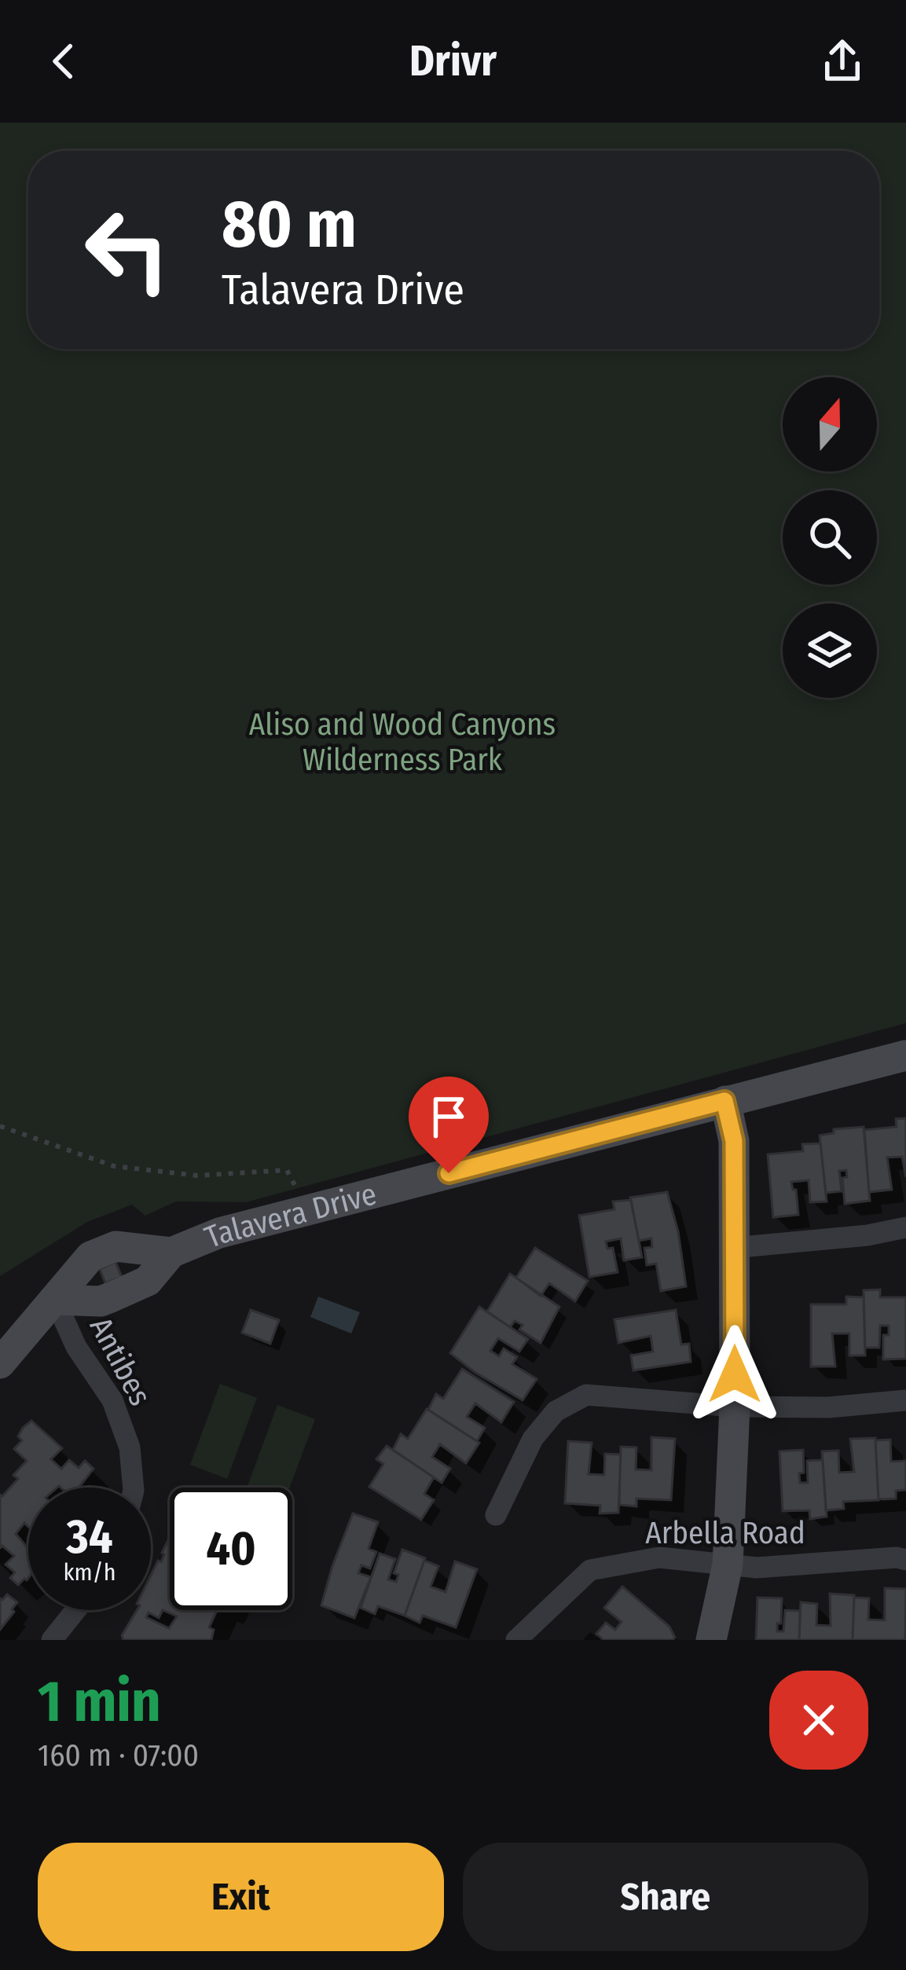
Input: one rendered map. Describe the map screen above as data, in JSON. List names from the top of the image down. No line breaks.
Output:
{"streets":{"street":["Talavera Drive","Antibes","Arbella Road"]},"crossings":[["Talavera Drive","Antibes"]],"parks":["Aliso and Wood Canyons Wilderness Park"],"north":"top","page":{"header":"Drivr","turn":["80 m","Talavera Drive"],"speed":"34 km/h","limit":"40","heading":["1 min","160 m · 07:00"],"buttons":["Exit","Share"]}}
